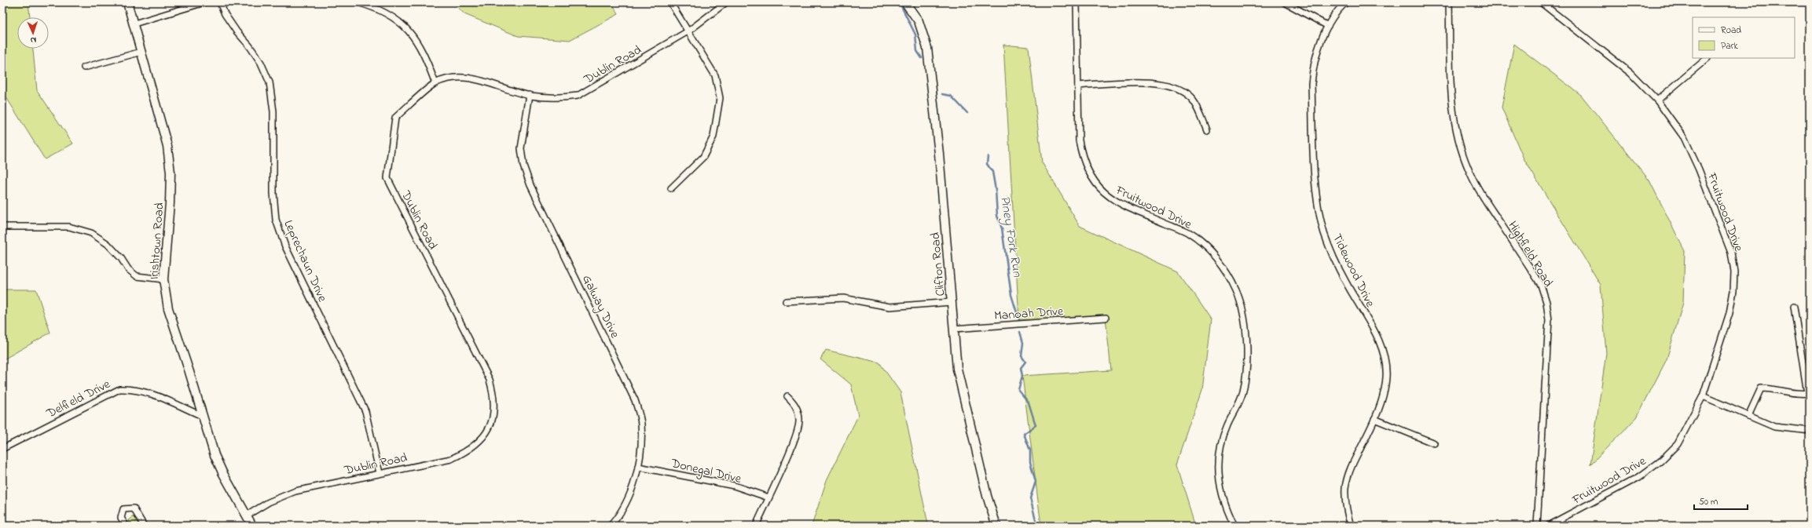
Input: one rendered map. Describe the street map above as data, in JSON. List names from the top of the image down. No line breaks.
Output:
{"streets":{"street":["Dublin Road","Fruitwood Drive","Irishtown Road","Highfield Road","Leprechaun Drive","Clifton Road","Tidewood Drive","Galway Drive","Manoah Drive","Delfield Drive","Donegal Drive"]},"crossings":[["Dublin Road","Irishtown Road"],["Dublin Road","Leprechaun Drive"],["Dublin Road","Galway Drive"],["Irishtown Road","Delfield Drive"],["Clifton Road","Manoah Drive"],["Galway Drive","Donegal Drive"]],"water":["Piney Fork Run"],"legend":["Road","Park"],"scale_bar":"50 m","north":"bottom"}
